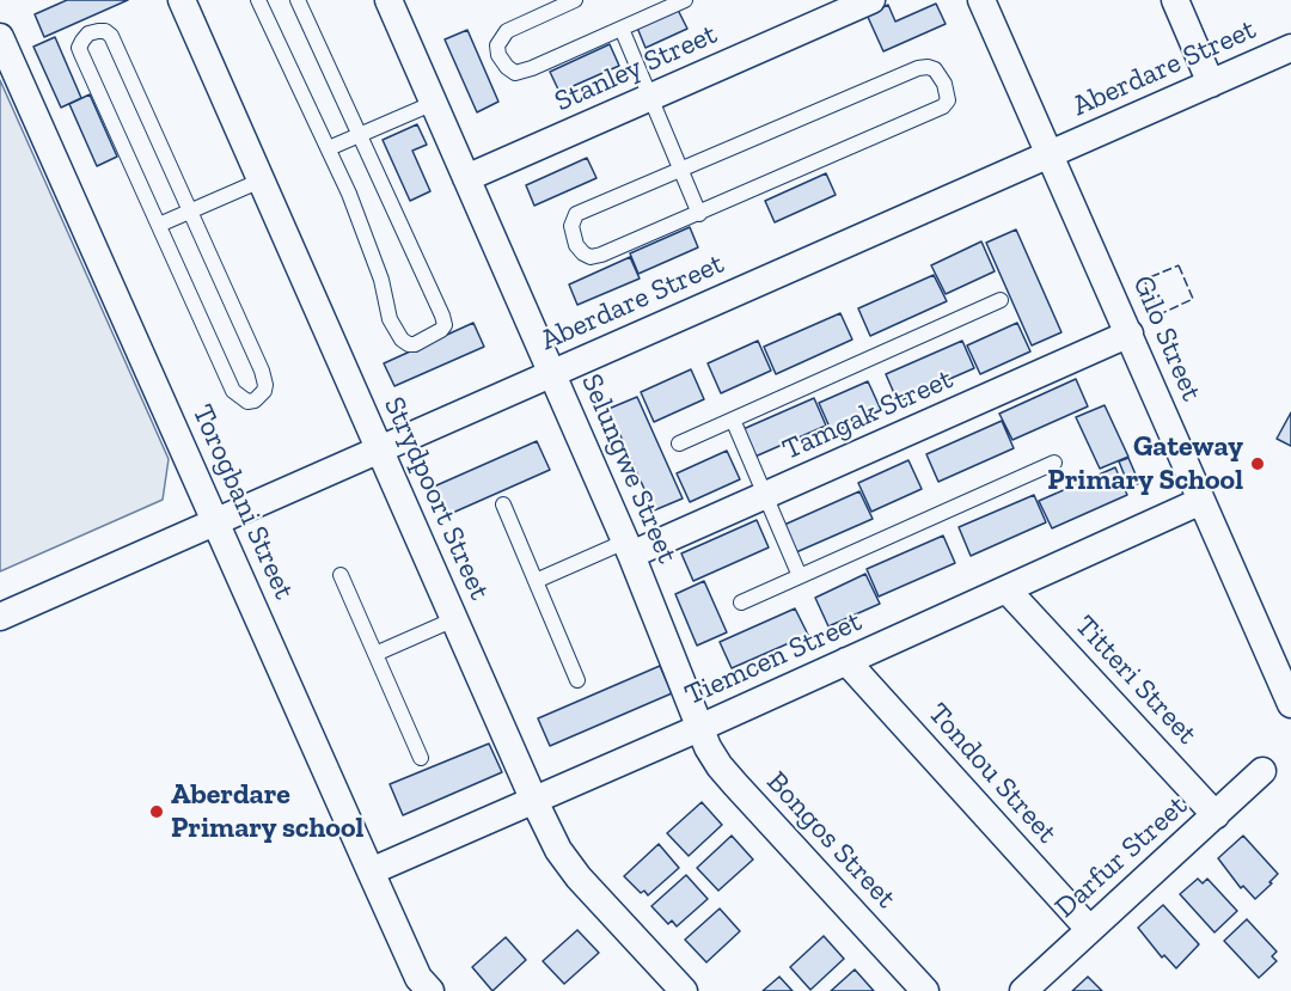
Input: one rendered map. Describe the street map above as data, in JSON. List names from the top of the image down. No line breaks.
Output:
{"streets":{"street":["Stanley Street","Aberdare Street","Gilo Street","Tamgak Street","Selungwe Street","Strydpoort Street","Torogbani Street","Tiemcen Street","Titteri Street","Tondou Street","Bongos Street","Darfur Street"]},"crossings":[["Stanley Street","Selungwe Street"],["Aberdare Street","Gilo Street"],["Aberdare Street","Selungwe Street"],["Aberdare Street","Strydpoort Street"],["Aberdare Street","Torogbani Street"],["Gilo Street","Tamgak Street"],["Gilo Street","Tiemcen Street"],["Tamgak Street","Selungwe Street"],["Selungwe Street","Tiemcen Street"],["Selungwe Street","Bongos Street"],["Strydpoort Street","Tiemcen Street"],["Torogbani Street","Tiemcen Street"],["Tiemcen Street","Titteri Street"],["Tiemcen Street","Tondou Street"],["Tiemcen Street","Bongos Street"],["Titteri Street","Darfur Street"],["Tondou Street","Darfur Street"]],"places":["Gateway Primary School","Aberdare Primary school"]}
